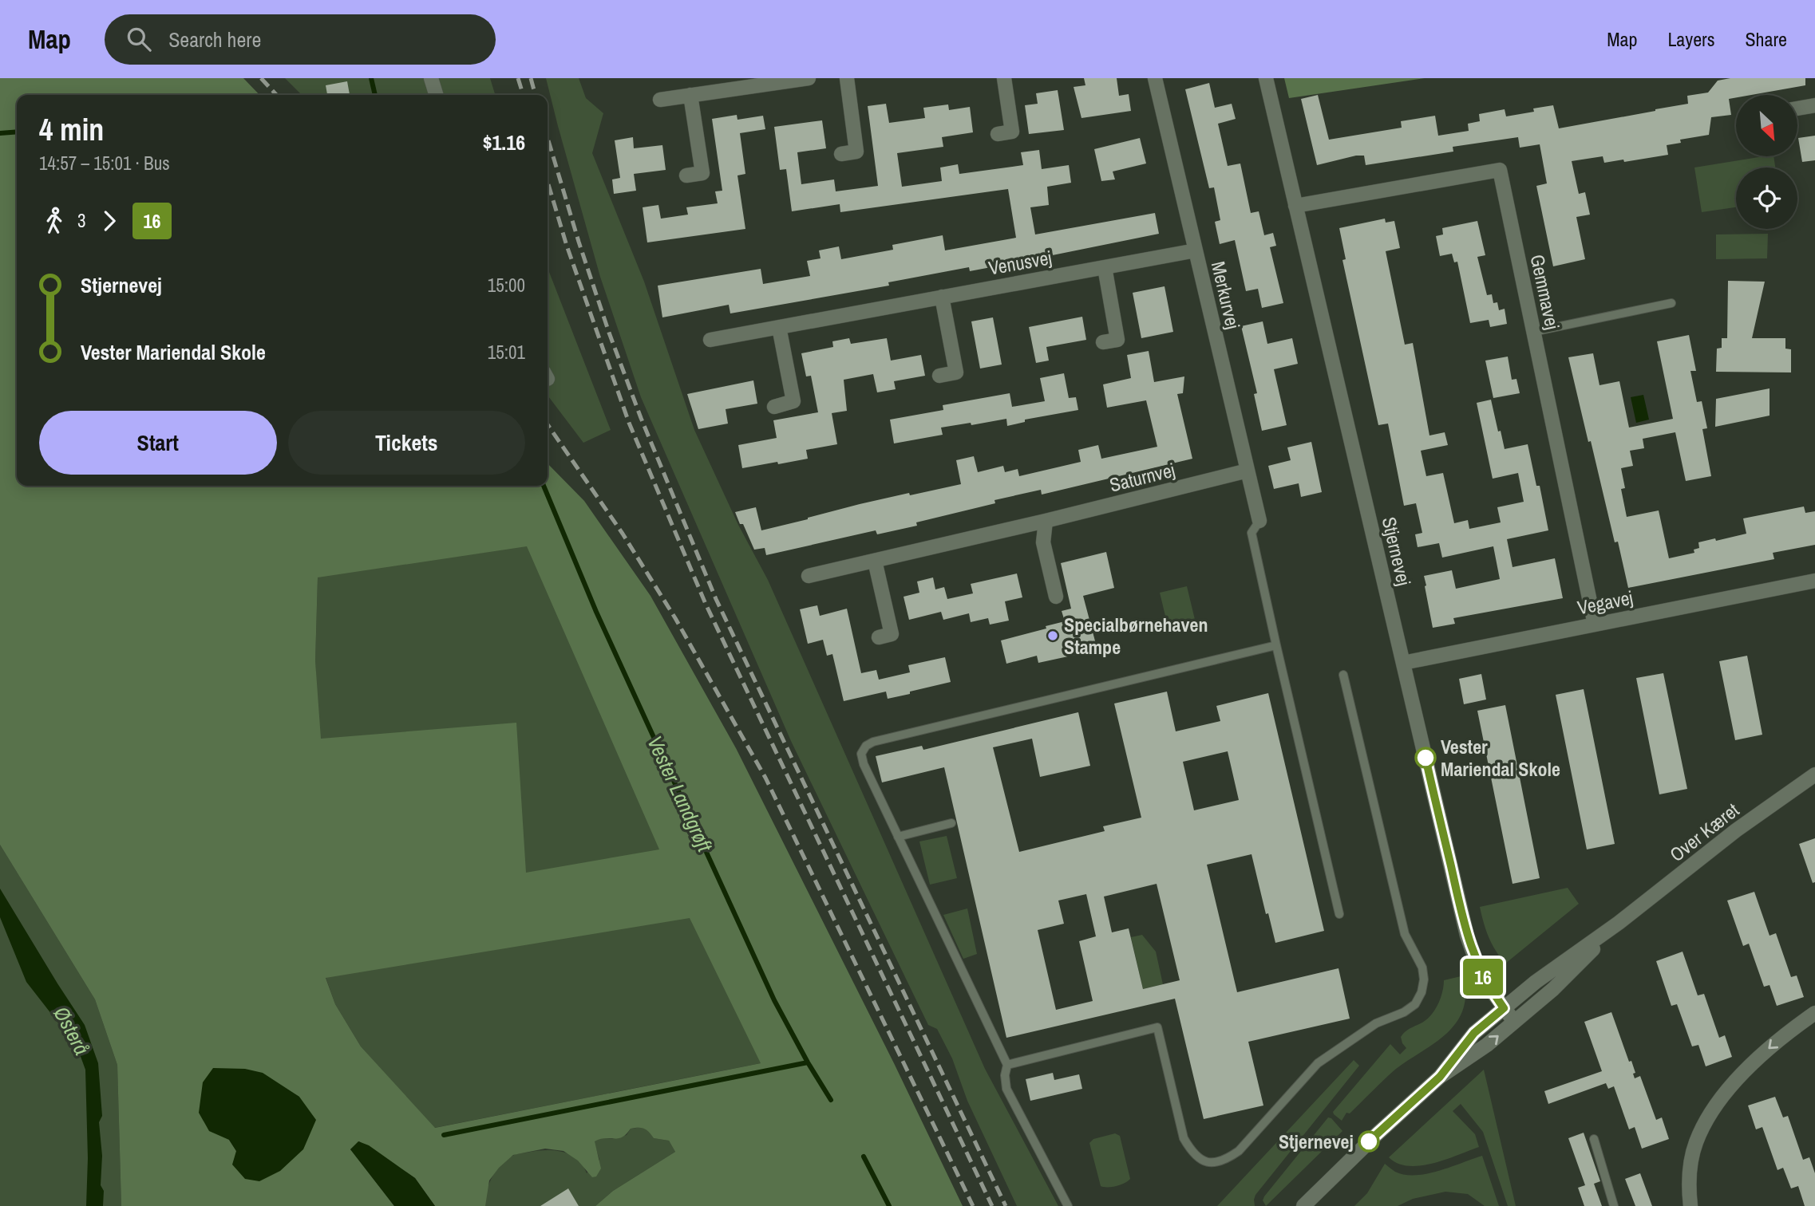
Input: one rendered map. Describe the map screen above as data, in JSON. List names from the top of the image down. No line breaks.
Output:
{"streets":{"street":["Venusvej","Gemmavej","Merkurvej","Saturnvej","Stjernevej","Vegavej","Over Kæret"]},"crossings":[["Venusvej","Merkurvej"],["Gemmavej","Stjernevej"],["Gemmavej","Vegavej"],["Merkurvej","Saturnvej"],["Stjernevej","Vegavej"],["Stjernevej","Over Kæret"]],"water":["Vester Landgrøft","Østerå"],"places":["Specialbørnehaven Stampe","Vester Mariendal Skole","Stjernevej"],"lines":["bus line 16"],"north":"bottom right","page":{"header":"Map","search":"Search here","nav":["Map","Layers","Share"],"on_map":"16","heading":["4 min","14:57 – 15:01 · Bus","$1.16"],"legs":["3","16"],"list":[{"name":"Stjernevej","value":"15:00"},{"name":"Vester Mariendal Skole","value":"15:01"}],"buttons":["Start","Tickets"]}}
